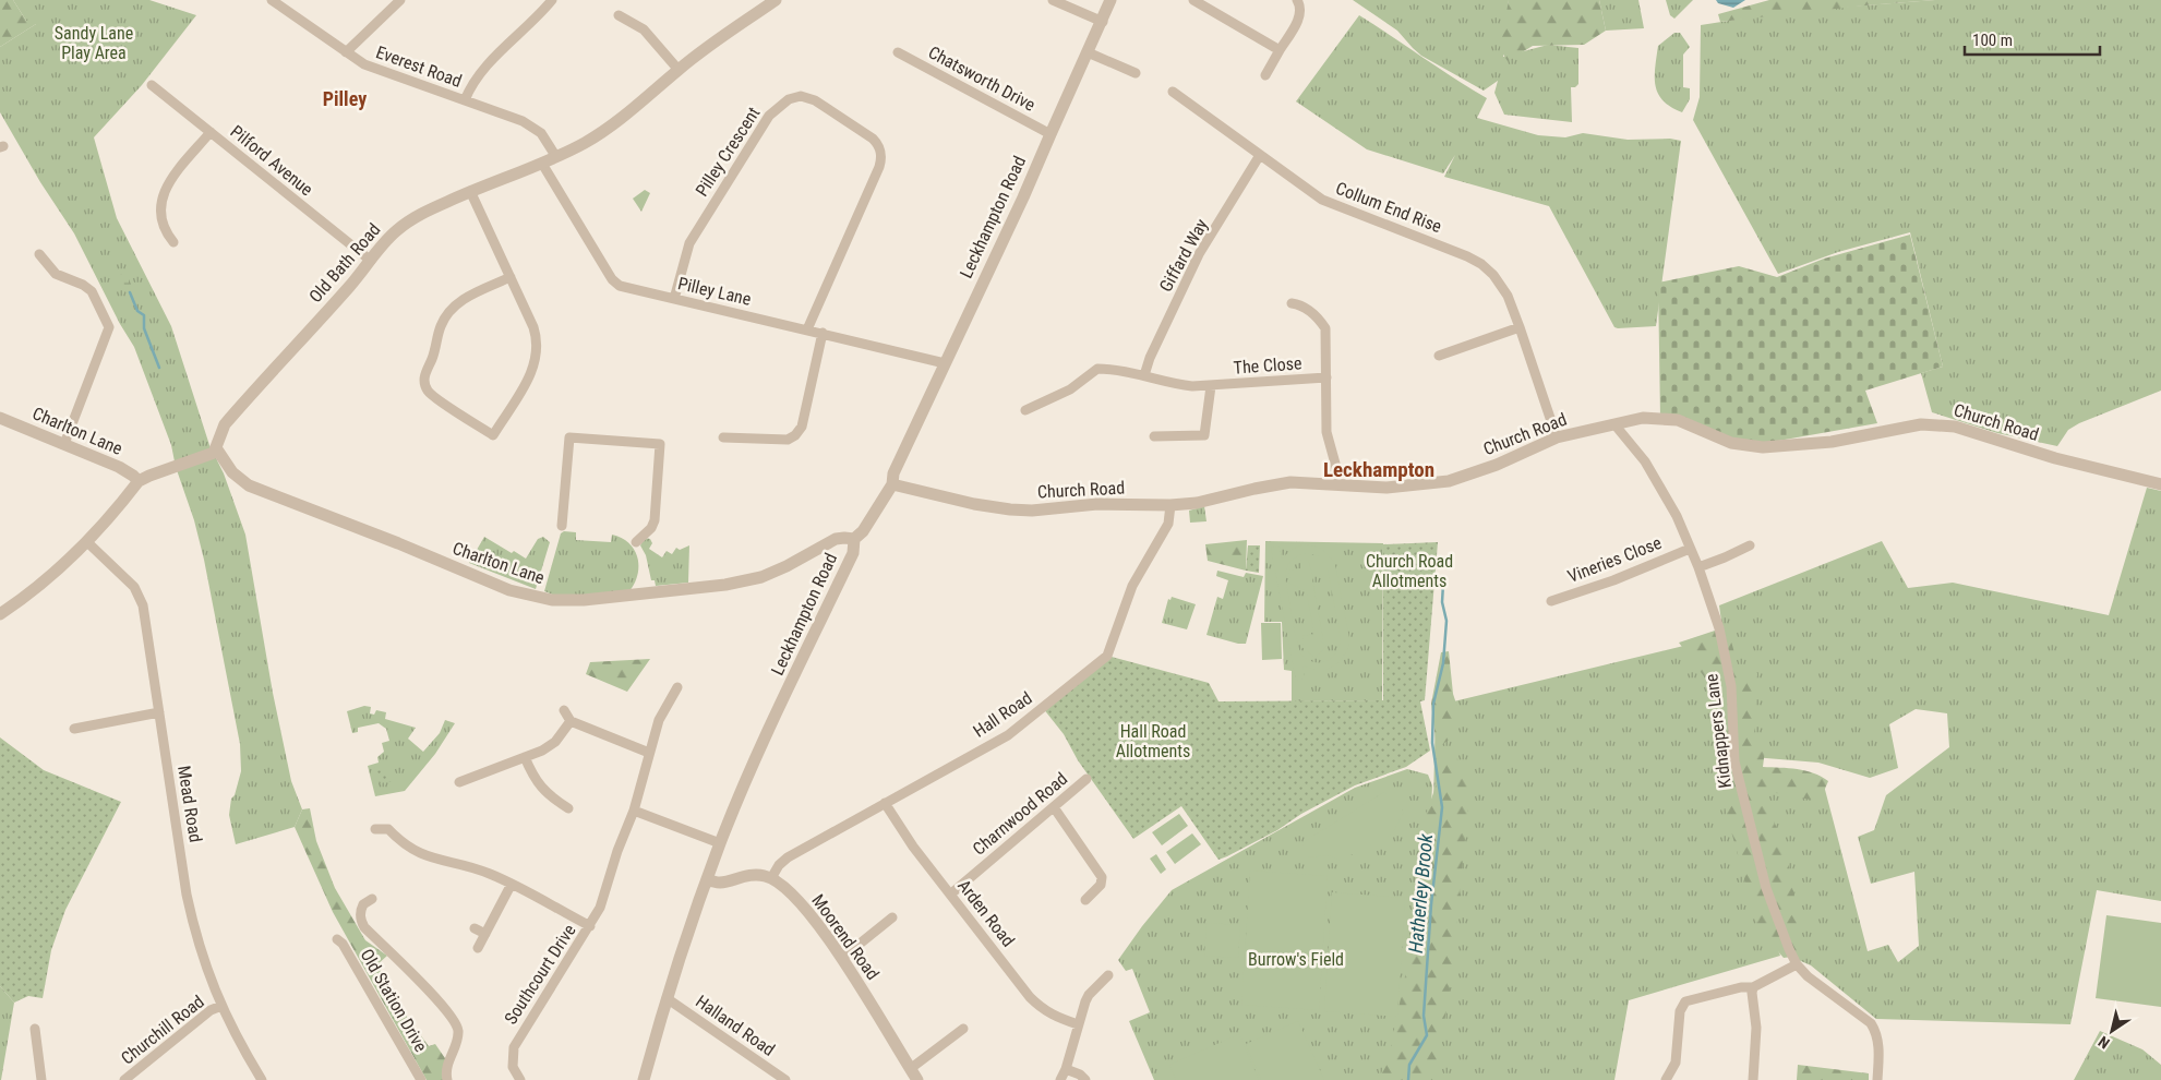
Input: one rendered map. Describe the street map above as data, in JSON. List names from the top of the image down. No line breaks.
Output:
{"streets":{"street":["Everest Road","Chatsworth Drive","Pilley Crescent","Pilford Avenue","Collum End Rise","Leckhampton Road","Giffard Way","Old Bath Road","Pilley Lane","The Close","Church Road","Charlton Lane","Vineries Close","Hall Road","Kidnappers Lane","Mead Road","Charnwood Road","Arden Road","Moorend Road","Southcourt Drive","Old Station Drive","Halland Road","Churchill Road"]},"crossings":[["Everest Road","Old Bath Road"],["Chatsworth Drive","Leckhampton Road"],["Pilley Crescent","Pilley Lane"],["Pilford Avenue","Old Bath Road"],["Collum End Rise","Giffard Way"],["Collum End Rise","Church Road"],["Leckhampton Road","Pilley Lane"],["Leckhampton Road","Church Road"],["Leckhampton Road","Charlton Lane"],["Leckhampton Road","Halland Road"],["Giffard Way","The Close"],["Old Bath Road","Pilley Lane"],["Old Bath Road","Charlton Lane"],["The Close","Church Road"],["Church Road","Hall Road"],["Church Road","Kidnappers Lane"],["Vineries Close","Kidnappers Lane"],["Hall Road","Arden Road"],["Hall Road","Moorend Road"],["Mead Road","Churchill Road"],["Charnwood Road","Arden Road"]],"districts":["Pilley","Leckhampton"],"water":["Hatherley Brook"],"parks":["Sandy Lane Play Area","Church Road Allotments","Hall Road Allotments","Burrow's Field"],"scale_bar":"100 m","north":"bottom left"}
